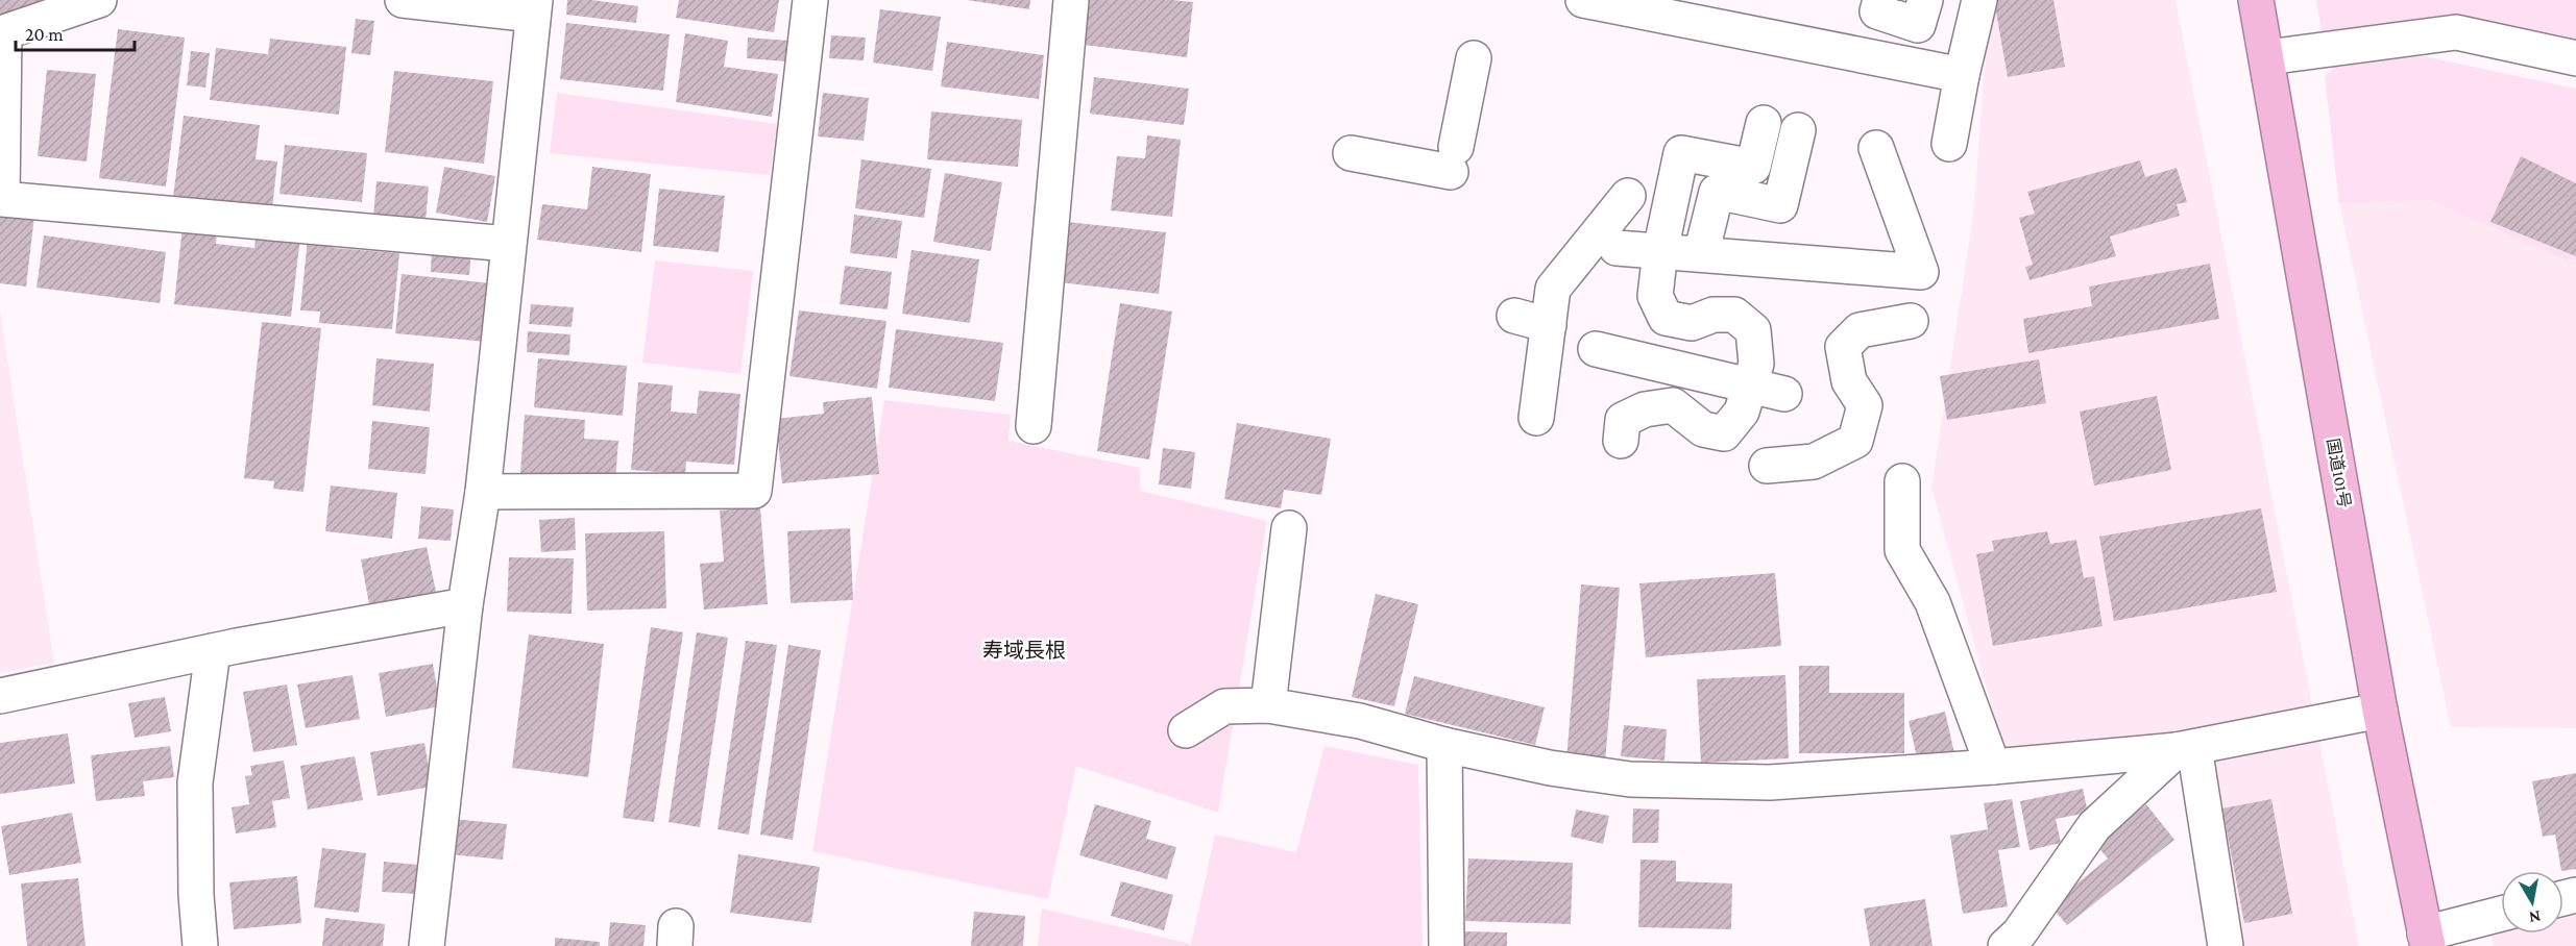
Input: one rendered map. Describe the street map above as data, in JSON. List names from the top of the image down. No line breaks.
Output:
{"streets":{"highway":["国道101号"]},"districts":["寿域長根"],"scale_bar":"20 m","north":"bottom"}
